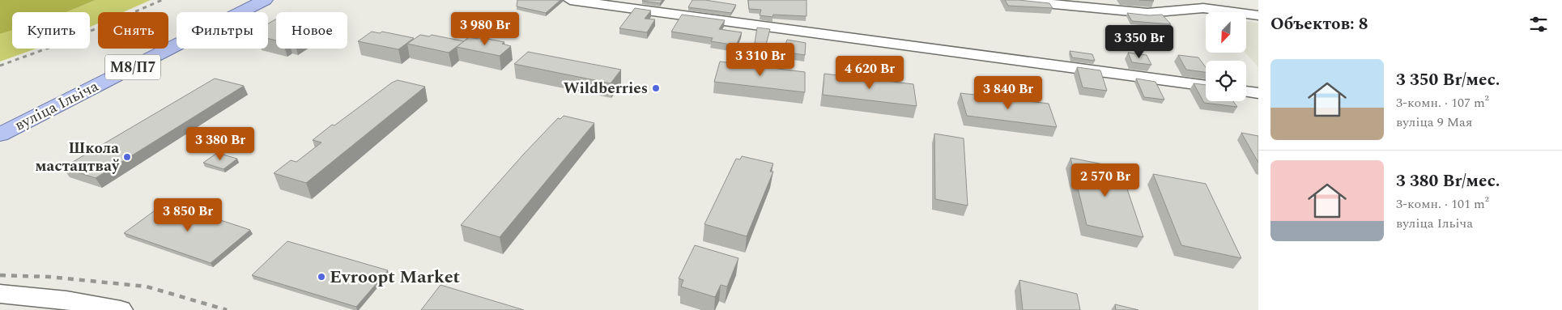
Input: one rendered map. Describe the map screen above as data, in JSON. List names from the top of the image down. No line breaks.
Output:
{"streets":{"main road":["М8/П7","вуліца Ільіча"]},"places":["Wildberries","Школа мастацтваў","Evroopt Market"],"north":"bottom left","page":{"heading":"Объектов: 8","price":["3 980 Br","3 350 Br","3 310 Br","4 620 Br","3 840 Br","3 380 Br","2 570 Br","3 850 Br"],"chip":["Купить","Снять","Фильтры","Новое"],"list":[{"name":"3 350 Br/мес.","note":"3-комн. · 107 m² · вуліца 9 Мая"},{"name":"3 380 Br/мес.","note":"3-комн. · 101 m² · вуліца Ільіча"}]}}
